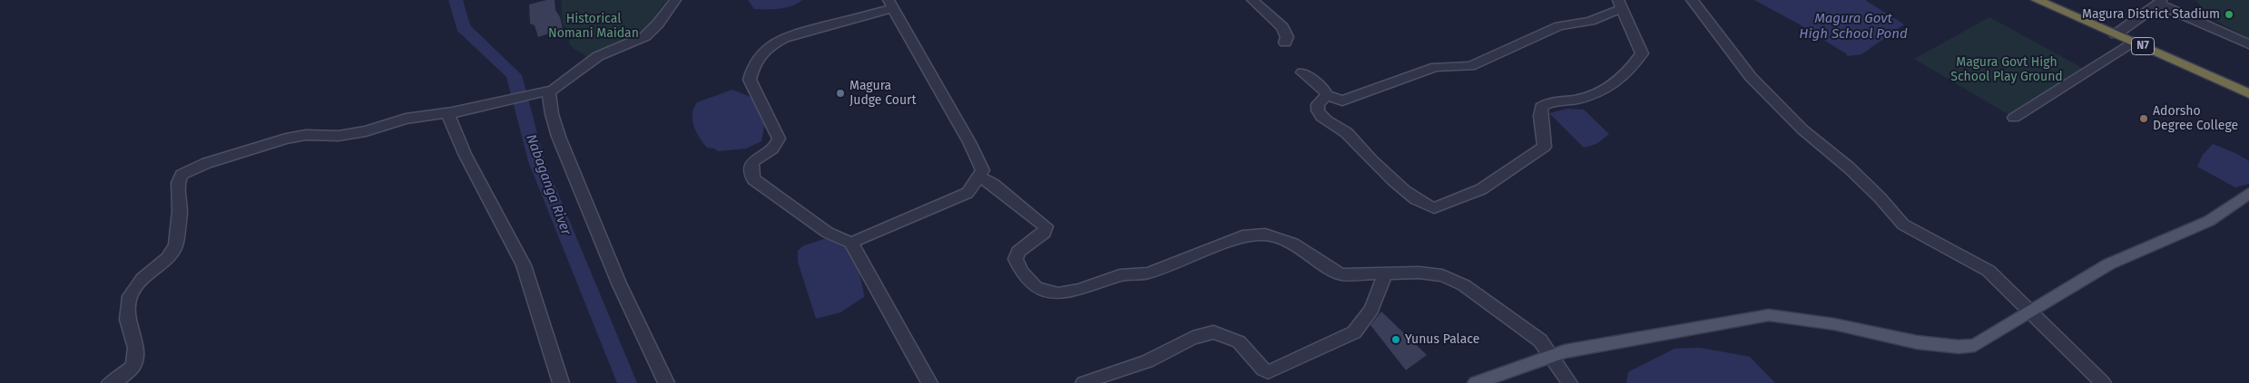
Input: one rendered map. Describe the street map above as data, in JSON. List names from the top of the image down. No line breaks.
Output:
{"streets":{"highway":["N7"]},"water":["Magura Govt High School Pond","Nabaganga River"],"parks":["Historical Nomani Maidan","Magura Govt High School Play Ground"],"places":["Magura District Stadium","Magura Judge Court","Adorsho Degree College","Yunus Palace"]}
